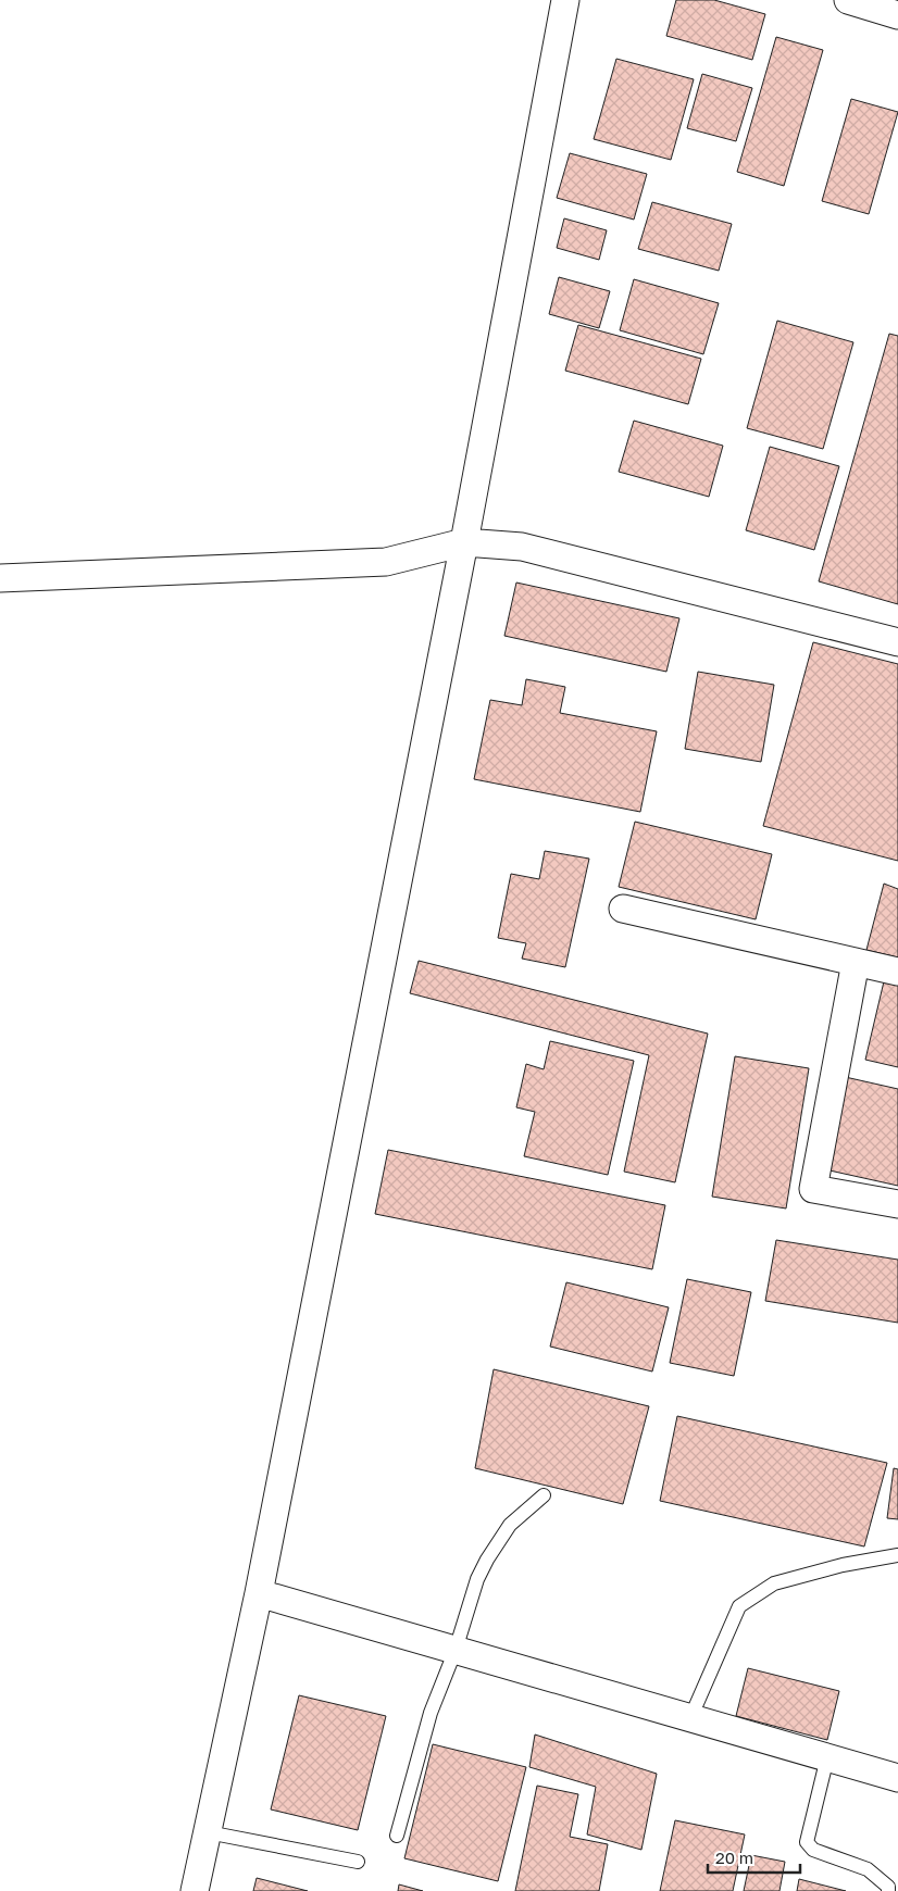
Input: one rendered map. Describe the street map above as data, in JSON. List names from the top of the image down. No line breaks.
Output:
{"scale_bar":"20 m"}
